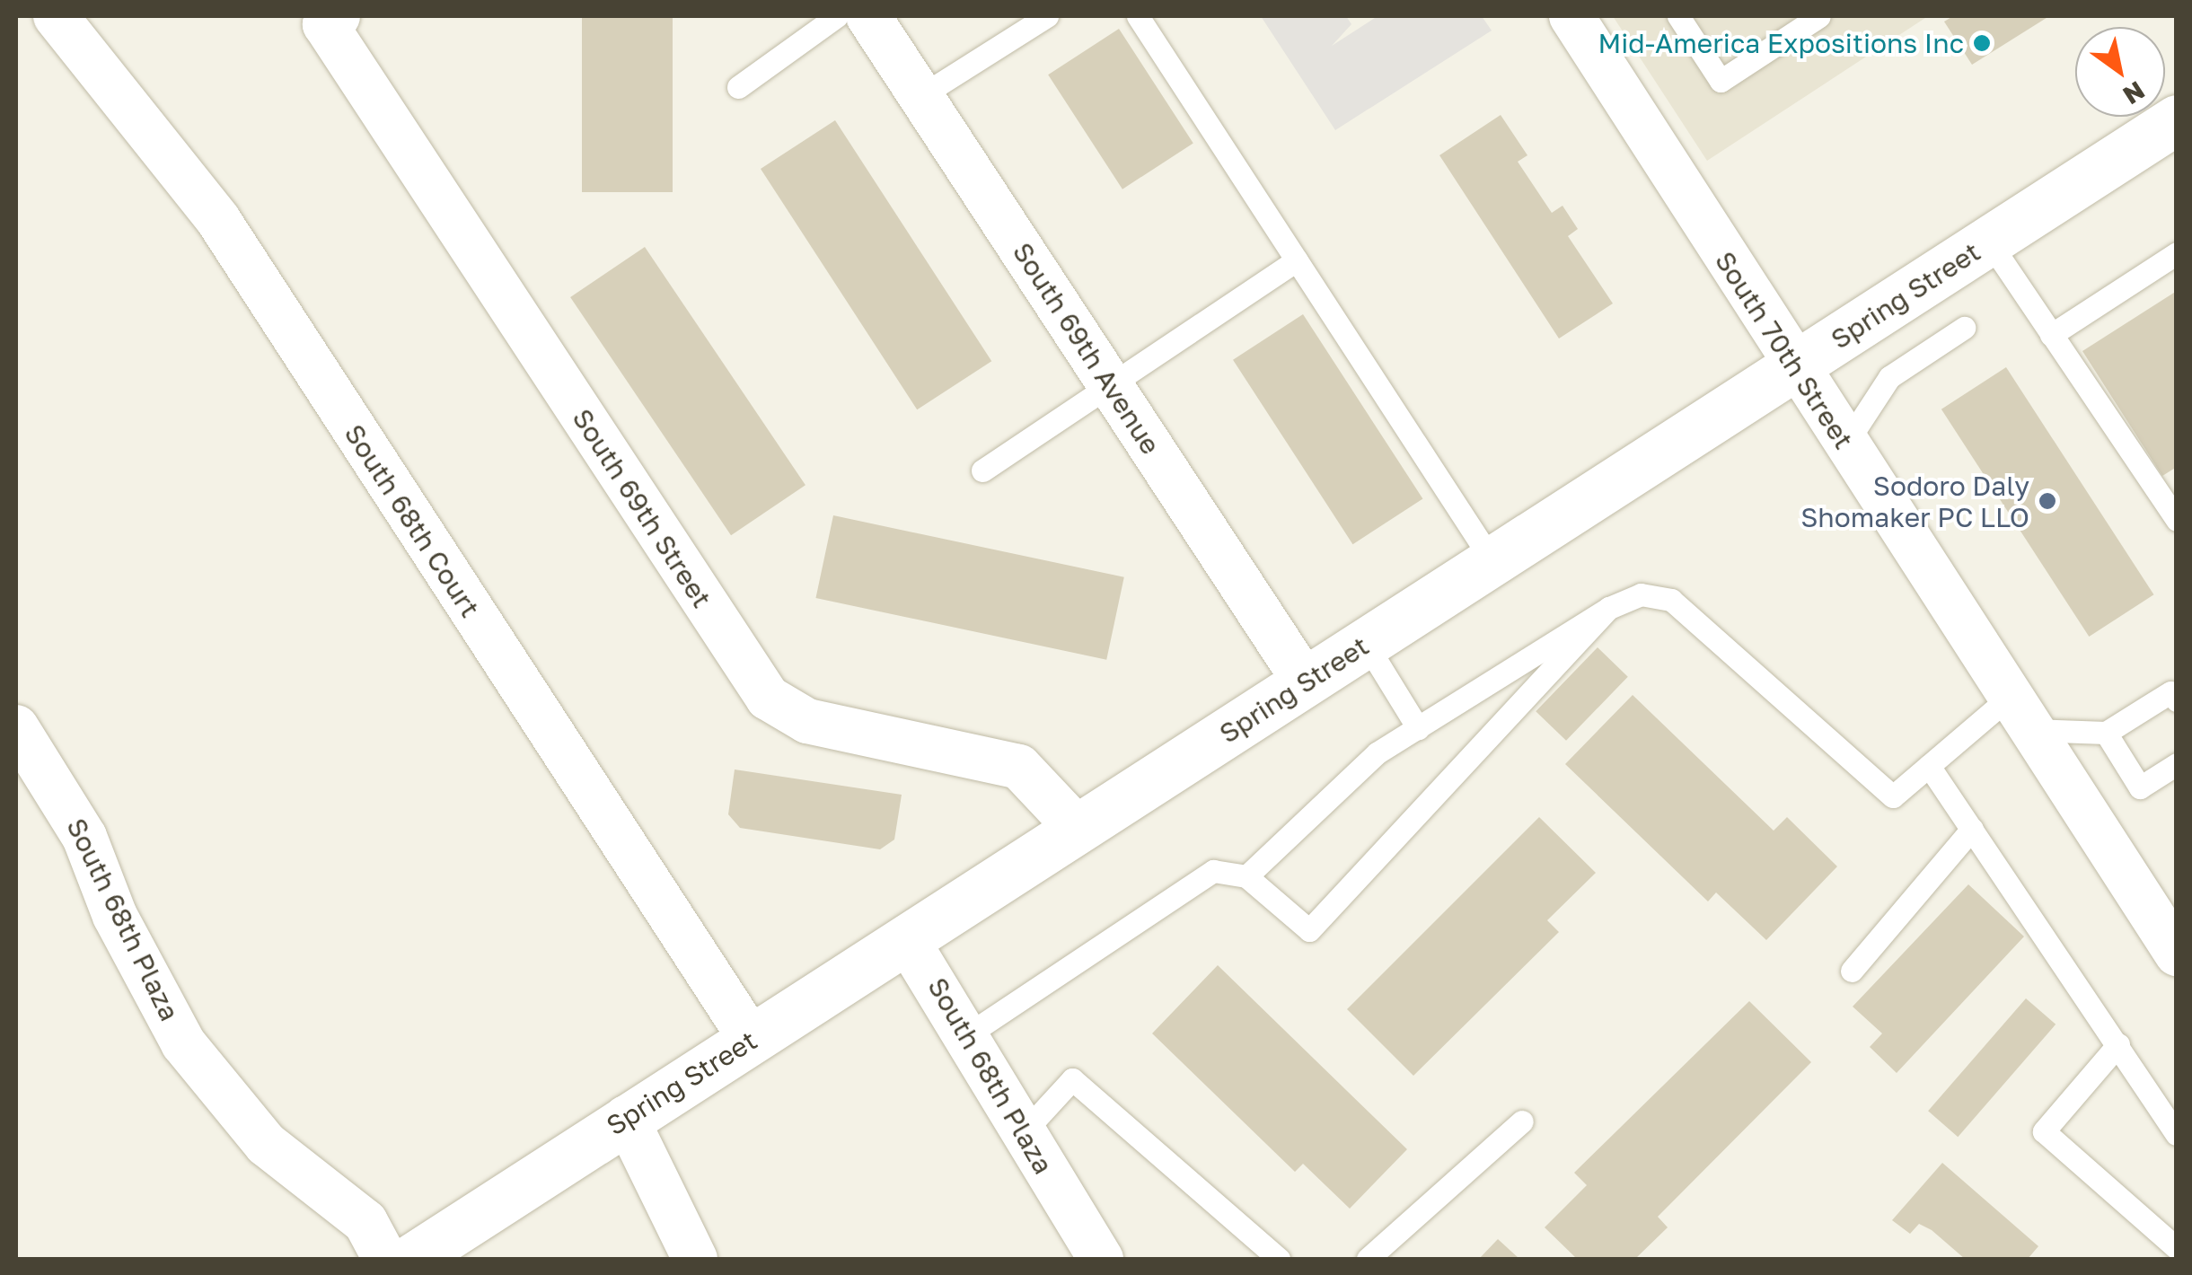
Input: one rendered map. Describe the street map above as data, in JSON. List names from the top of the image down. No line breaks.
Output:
{"streets":{"street":["Spring Street","South 69th Avenue","South 70th Street","South 69th Street","South 68th Court","South 68th Plaza"]},"crossings":[["Spring Street","South 69th Avenue"],["Spring Street","South 70th Street"],["Spring Street","South 69th Street"],["Spring Street","South 68th Court"],["Spring Street","South 68th Plaza"]],"places":["Mid-America Expositions Inc","Sodoro Daly Shomaker PC LLO"],"north":"bottom right"}
